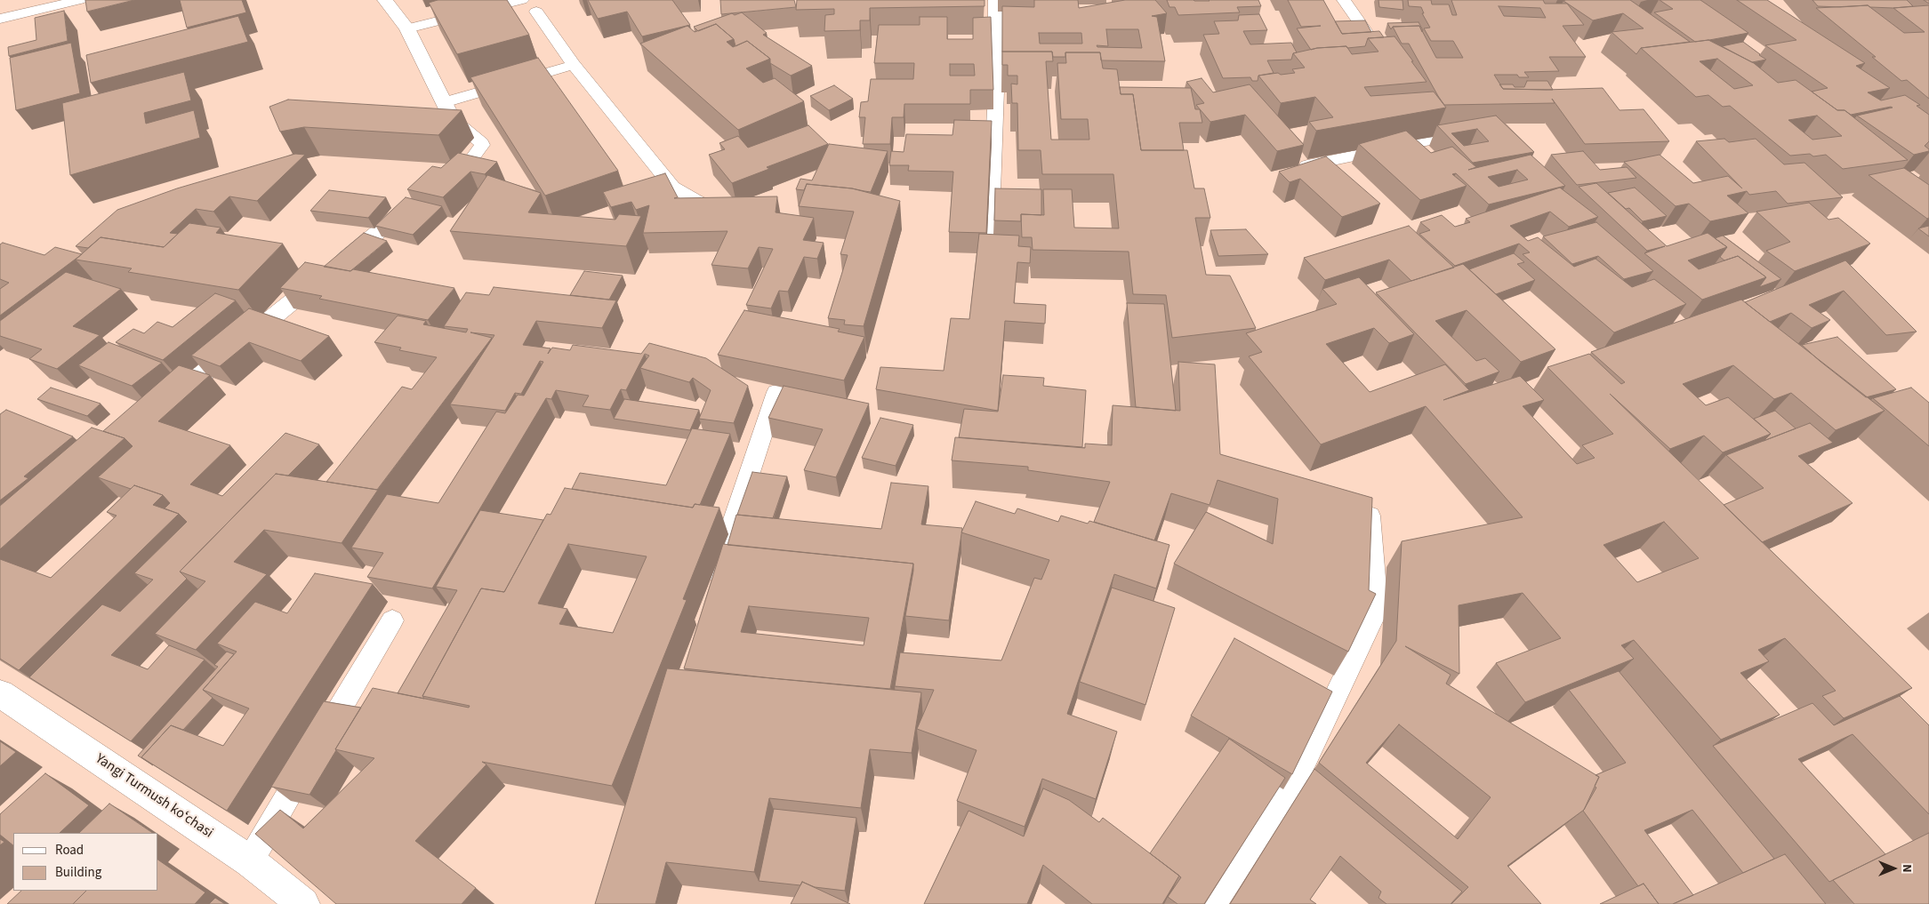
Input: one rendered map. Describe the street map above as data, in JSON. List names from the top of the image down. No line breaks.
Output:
{"streets":{"street":["Yangi Turmush koʻchasi"]},"legend":["Road","Building"],"north":"right"}
